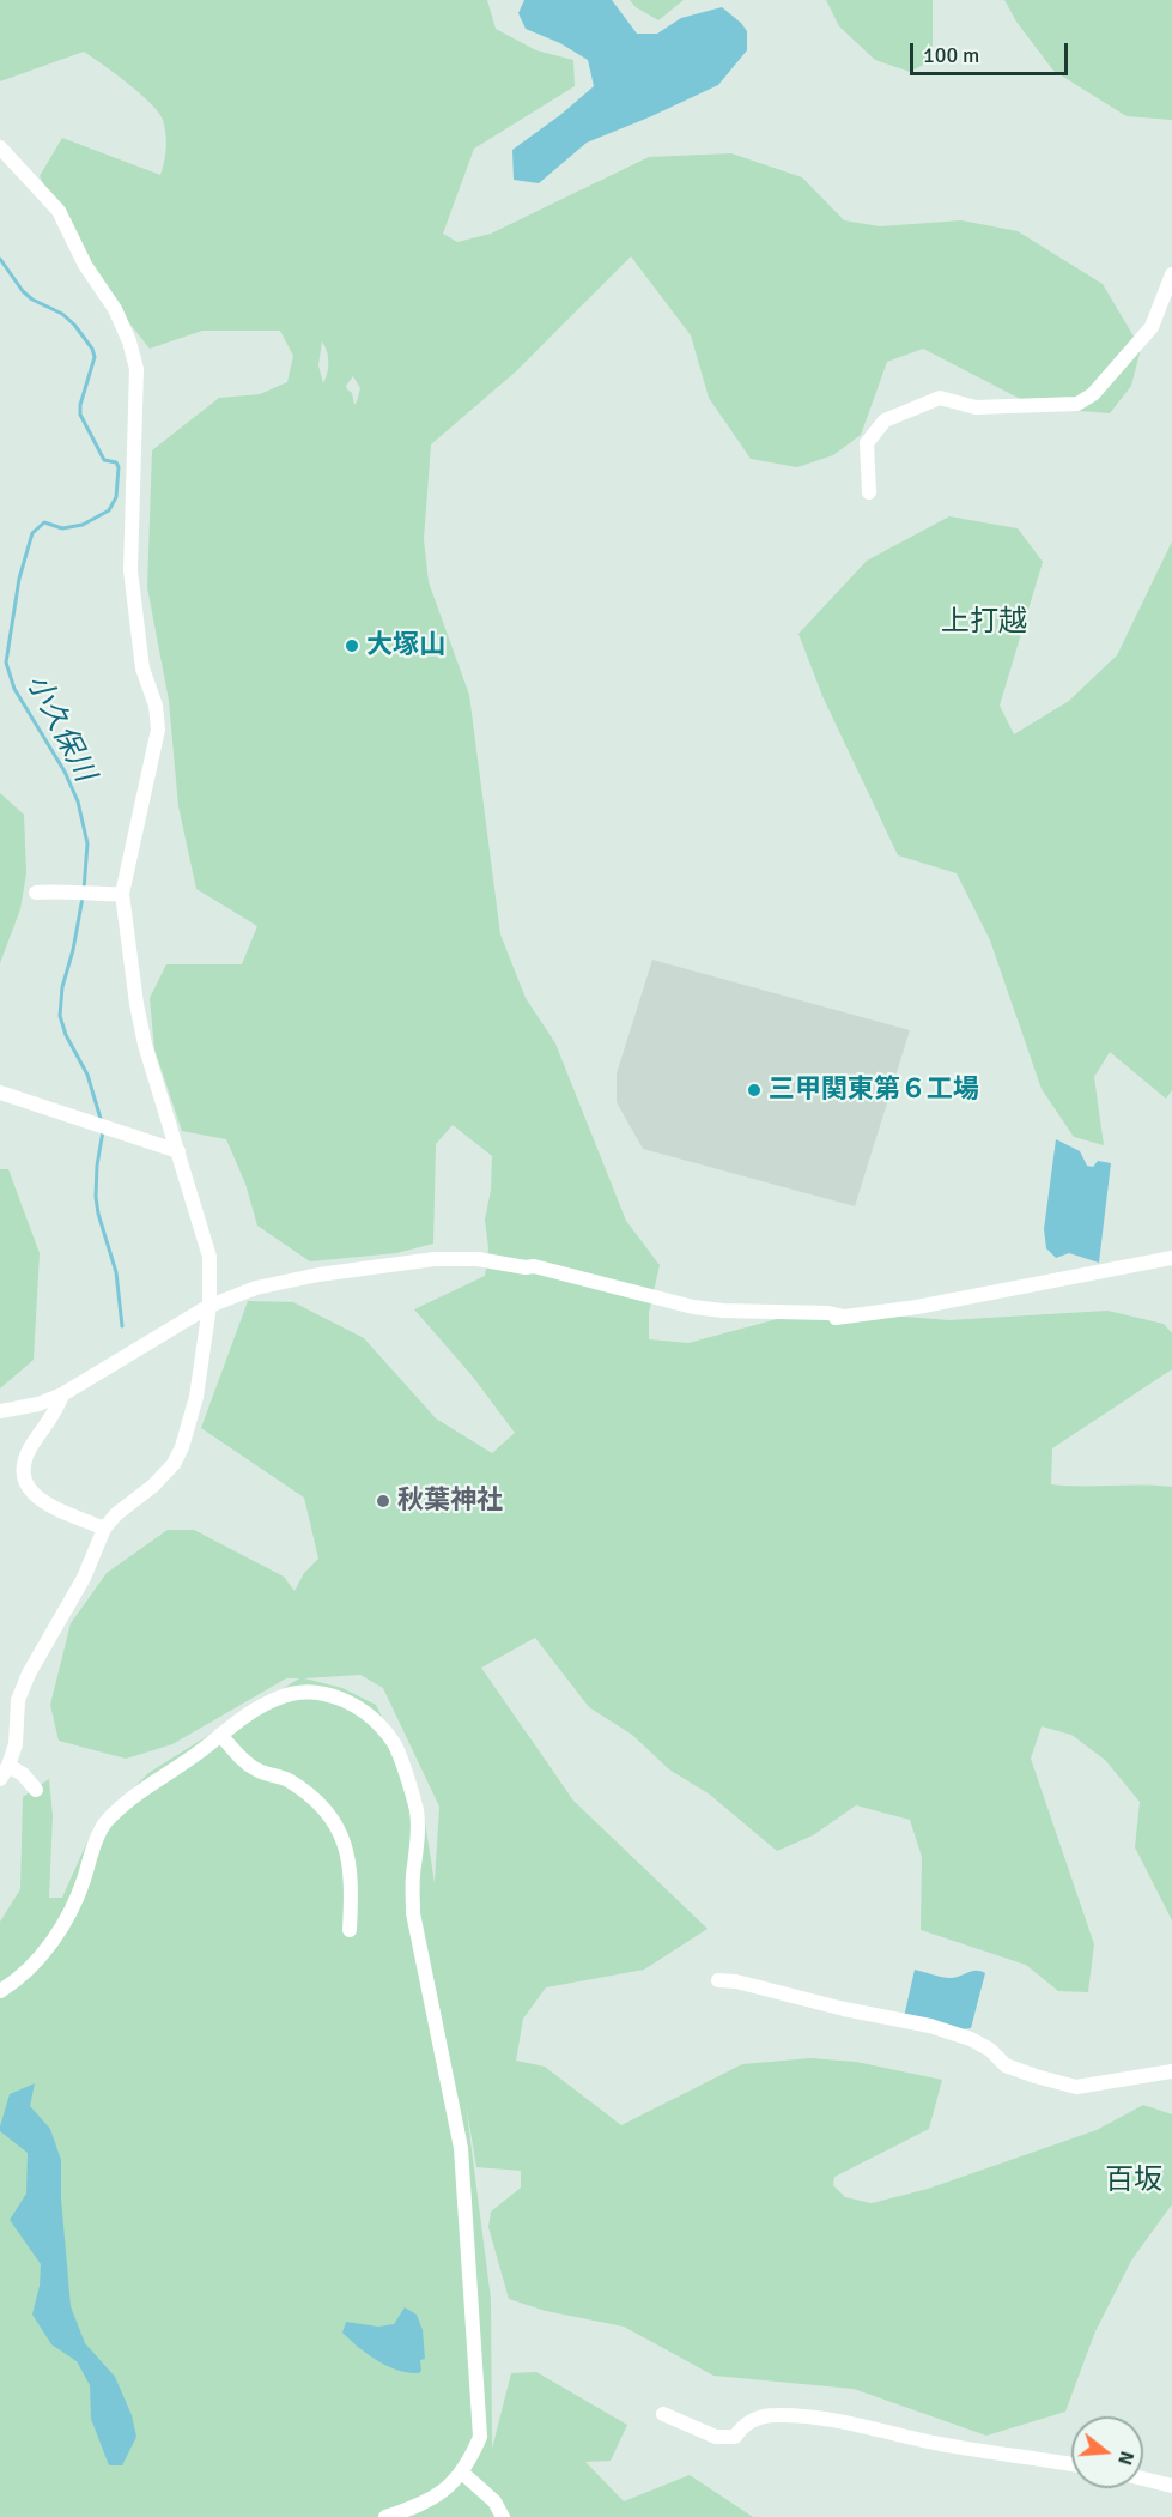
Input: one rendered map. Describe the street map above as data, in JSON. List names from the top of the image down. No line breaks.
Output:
{"districts":["上打越","百坂"],"water":["小久保川"],"places":["大塚山","三甲関東第６工場","秋葉神社"],"scale_bar":"100 m","north":"right"}
